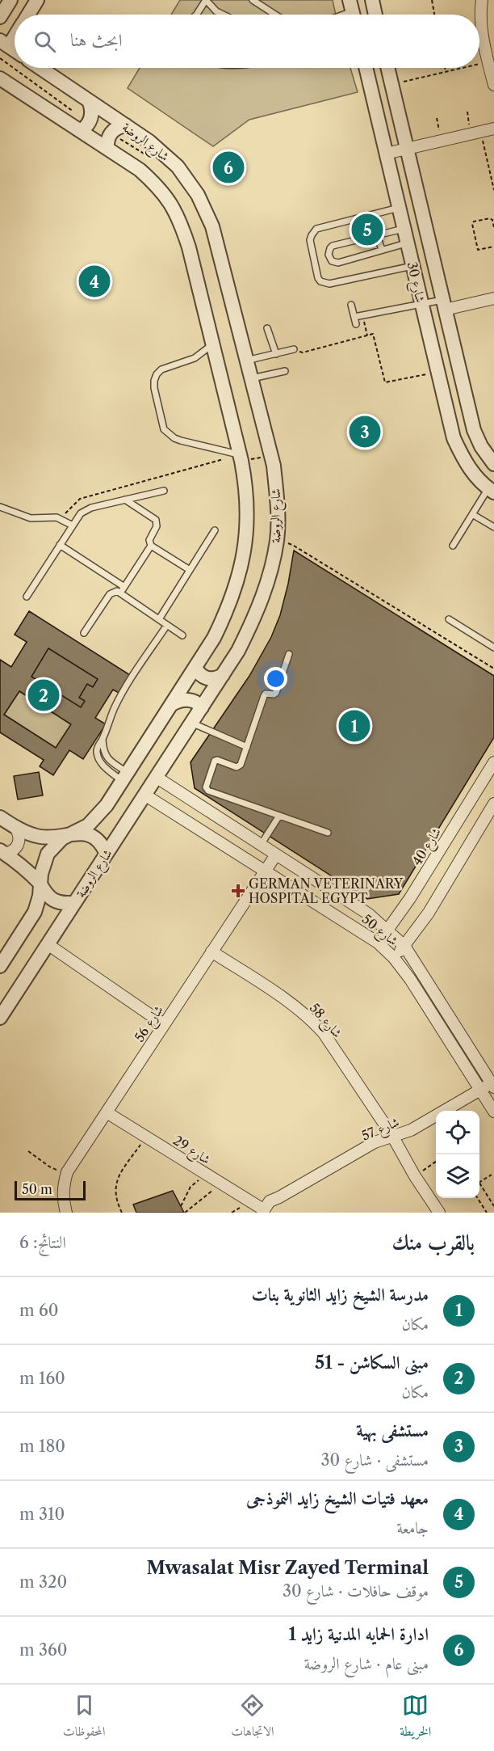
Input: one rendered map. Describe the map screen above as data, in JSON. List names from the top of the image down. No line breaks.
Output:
{"streets":{"street":["شارع الروضة","شارع 30","شارع 40","شارع 50","شارع 58","شارع 56","شارع 57","شارع 29"]},"crossings":[["شارع الروضة","شارع 50"],["شارع 40","شارع 50"],["شارع 50","شارع 56"],["شارع 50","شارع 57"],["شارع 58","شارع 56"],["شارع 58","شارع 57"],["شارع 56","شارع 29"],["شارع 57","شارع 29"]],"places":{"health":["GERMAN VETERINARY HOSPITAL EGYPT"]},"scale_bar":"50 m","page":{"search":"ابحث هنا","pins":["6","5","4","3","2","1"],"scale":"50 m","heading":["بالقرب منك","النتائج: 6"],"list":[{"mark":"1","name":"مدرسة الشيخ زايد الثانوية بنات","note":"مكان","value":"60 m"},{"mark":"2","name":"مبنى السكاشن - 51","note":"مكان","value":"160 m"},{"mark":"3","name":"مستشفى بهية","note":"مستشفى · شارع 30","value":"180 m"},{"mark":"4","name":"معهد فتيات الشيخ زايد النموذجى","note":"جامعة","value":"310 m"},{"mark":"5","name":"Mwasalat Misr Zayed Terminal","note":"موقف حافلات · شارع 30","value":"320 m"},{"mark":"6","name":"ادارة الحمايه المدنية زايد 1","note":"مبنى عام · شارع الروضة","value":"360 m"}],"nav":["الخريطة","الاتجاهات","المحفوظات"]}}
